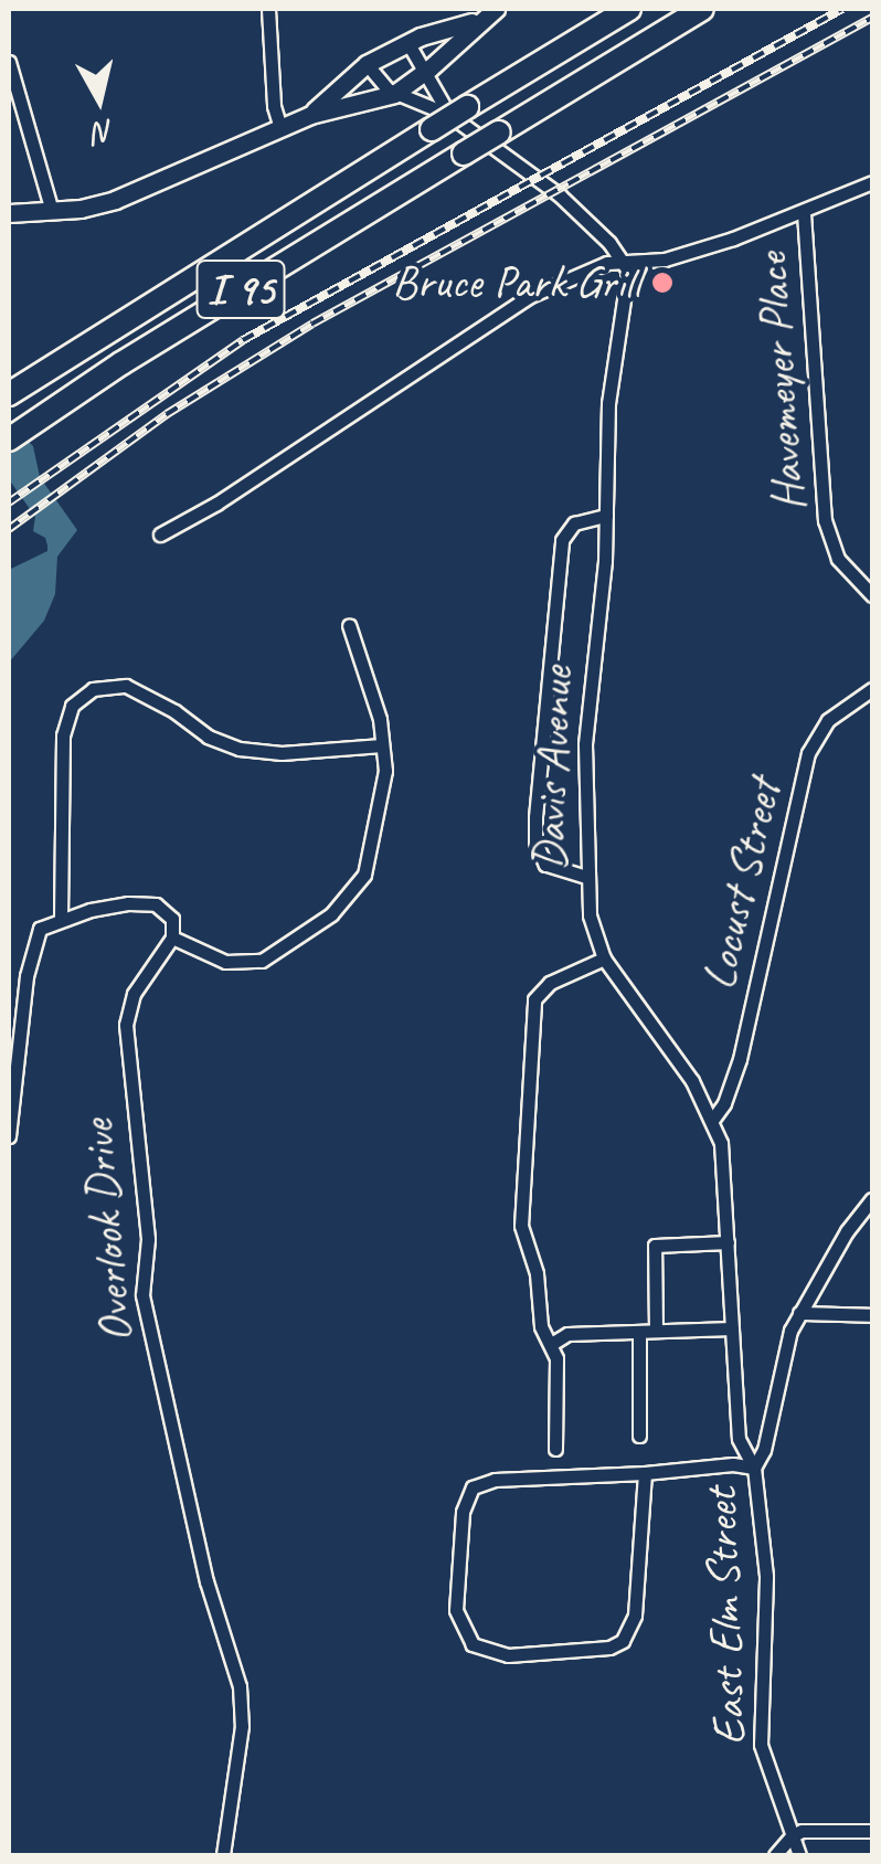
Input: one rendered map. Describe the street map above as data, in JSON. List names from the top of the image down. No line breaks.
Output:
{"streets":{"highway":["I 95"],"street":["Havemeyer Place","Davis Avenue","Locust Street","Overlook Drive","East Elm Street"]},"crossings":[["Davis Avenue","Locust Street"],["Davis Avenue","East Elm Street"]],"places":["Bruce Park Grill"],"north":"bottom"}
